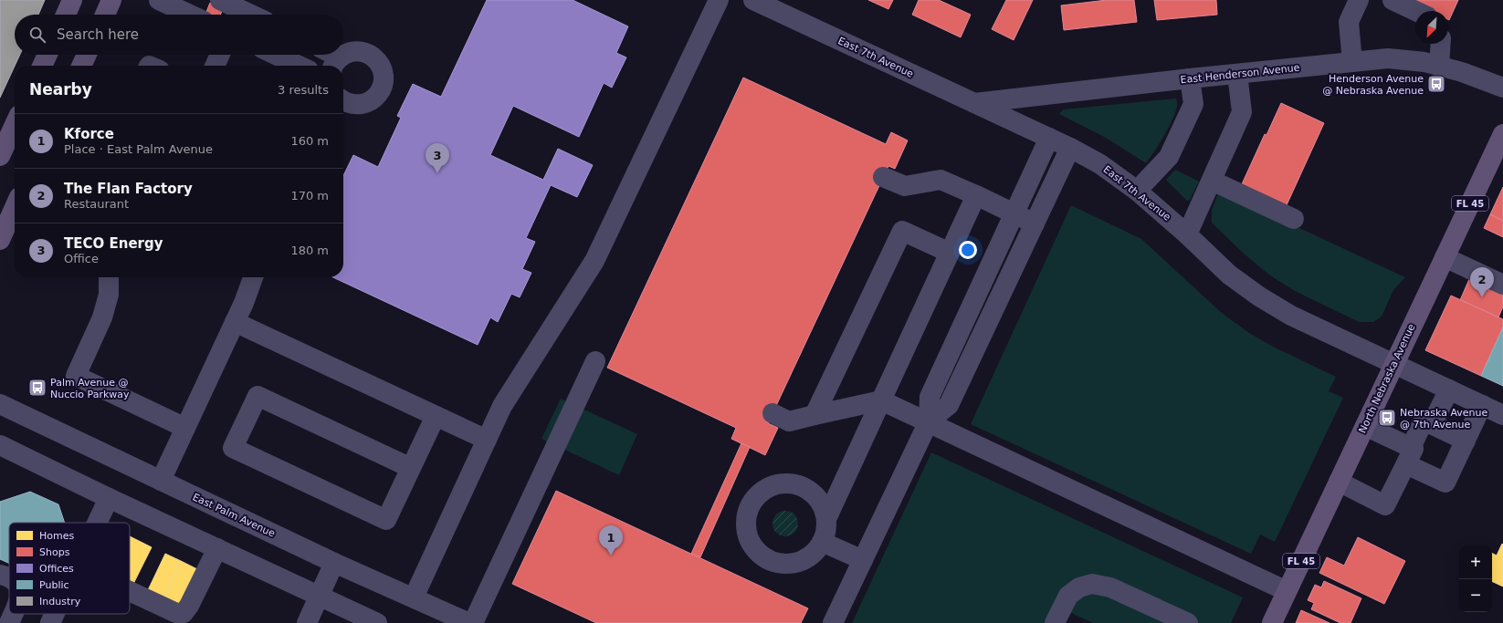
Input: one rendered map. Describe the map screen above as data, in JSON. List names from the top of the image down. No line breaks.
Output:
{"streets":{"main road":["FL 45","North Nebraska Avenue"],"street":["East 7th Avenue","East Henderson Avenue","East Palm Avenue"]},"crossings":[["East 7th Avenue","East Henderson Avenue"],["East 7th Avenue","North Nebraska Avenue"]],"places":{"bus stop":["Henderson Avenue @ Nebraska Avenue","Palm Avenue @ Nuccio Parkway","Nebraska Avenue @ 7th Avenue"]},"legend":["Homes","Shops","Offices","Public","Industry"],"north":"bottom left","page":{"search":"Search here","heading":["Nearby","3 results"],"list":[{"mark":"1","name":"Kforce","note":"Place · East Palm Avenue","value":"160 m"},{"mark":"2","name":"The Flan Factory","note":"Restaurant","value":"170 m"},{"mark":"3","name":"TECO Energy","note":"Office","value":"180 m"}],"pins":["3","2","1"],"map_buttons":["+","−"]}}
